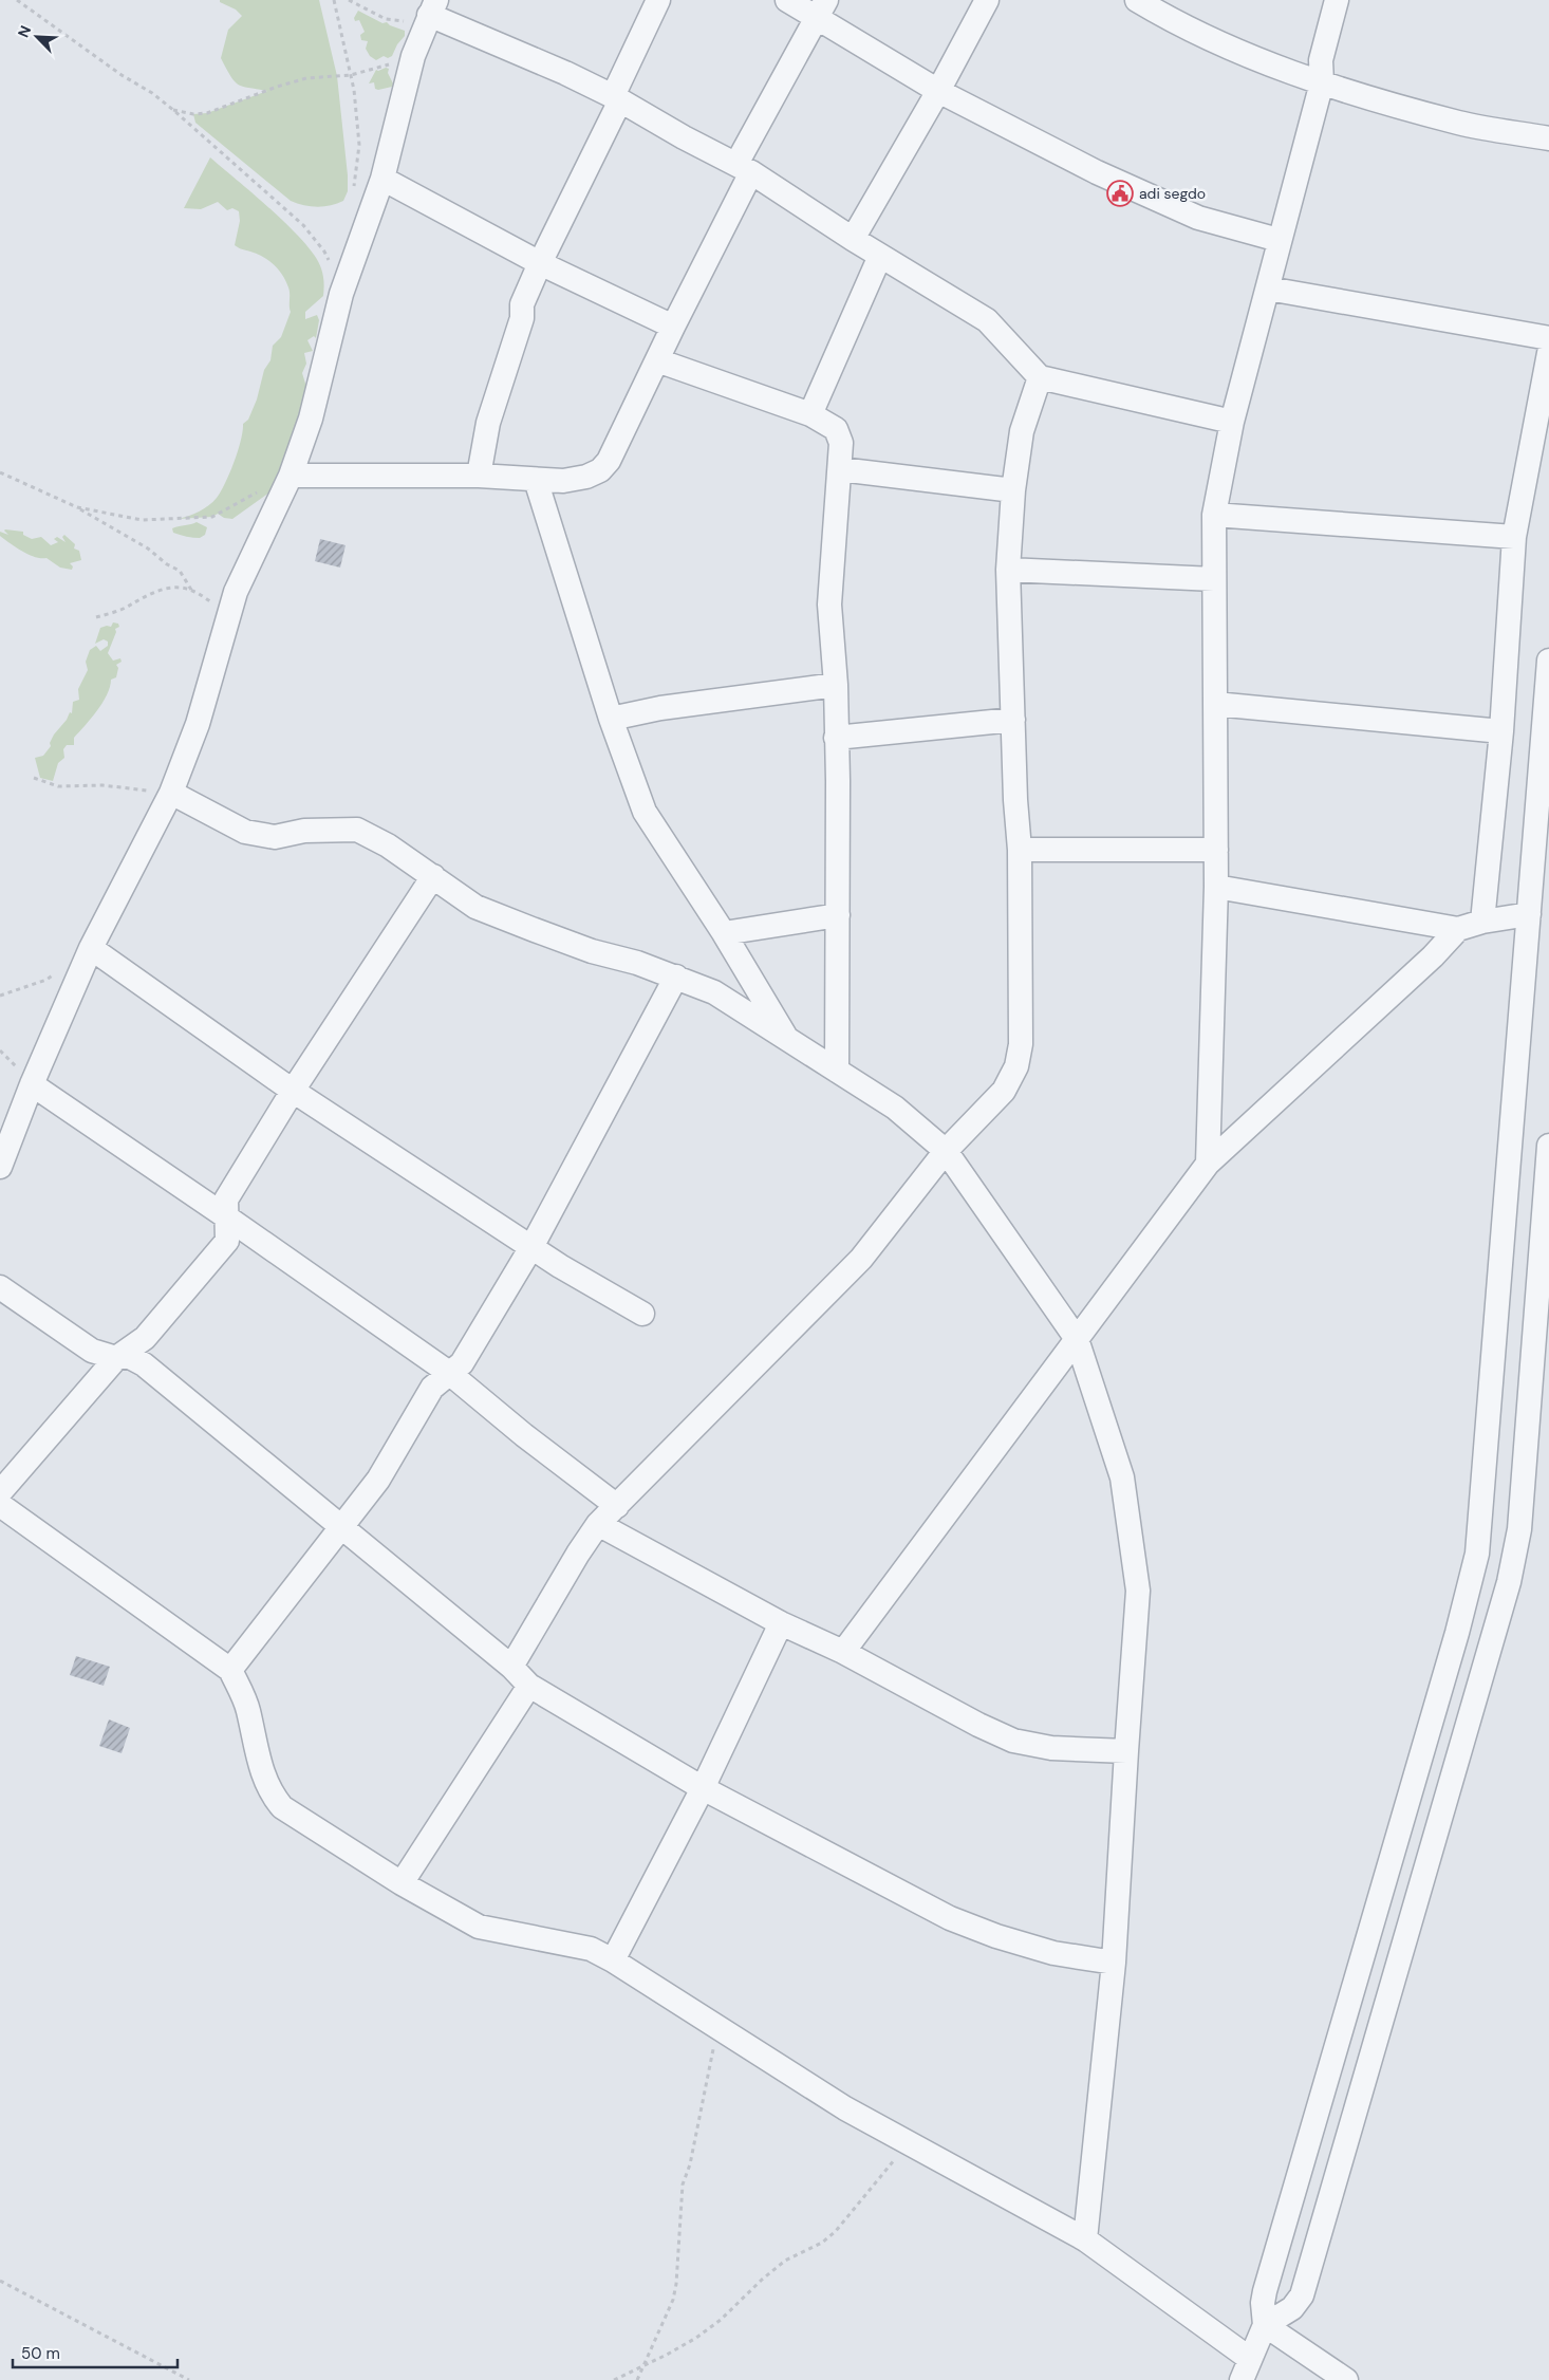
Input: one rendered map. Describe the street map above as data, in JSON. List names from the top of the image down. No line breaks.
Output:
{"places":{"public building":["adi segdo"]},"scale_bar":"50 m","north":"top left"}
